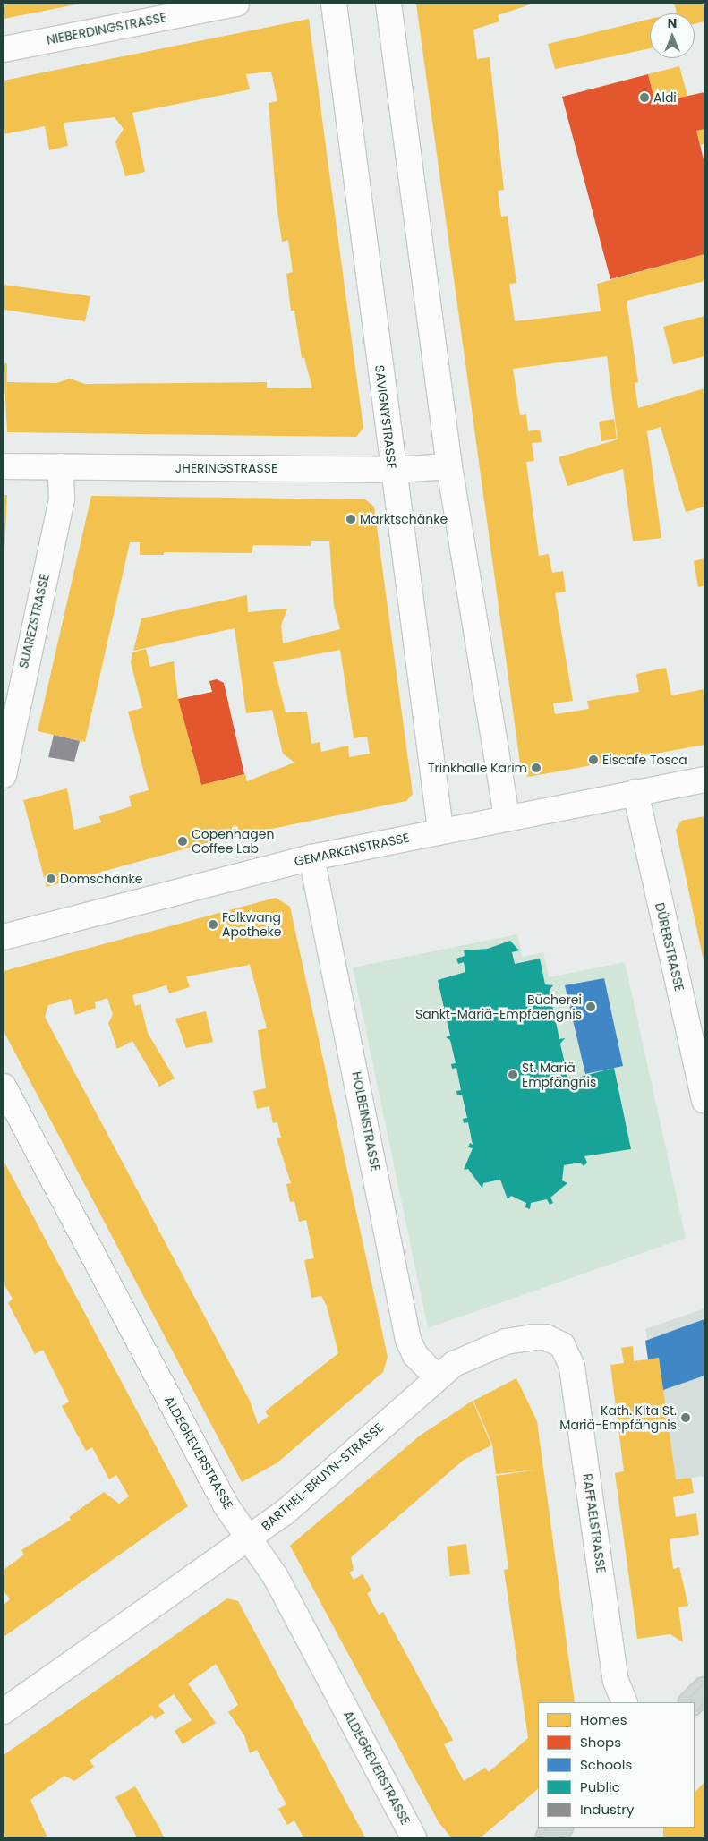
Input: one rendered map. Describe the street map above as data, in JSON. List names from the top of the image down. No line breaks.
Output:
{"streets":{"street":["NIEBERDINGSTRASSE","SAVIGNYSTRASSE","JHERINGSTRASSE","SUAREZSTRASSE","GEMARKENSTRASSE","DÜRERSTRASSE","HOLBEINSTRASSE","ALDEGREVERSTRASSE","BARTHEL-BRUYN-STRASSE","RAFFAELSTRASSE"]},"crossings":[["SAVIGNYSTRASSE","JHERINGSTRASSE"],["SAVIGNYSTRASSE","GEMARKENSTRASSE"],["JHERINGSTRASSE","SUAREZSTRASSE"],["GEMARKENSTRASSE","DÜRERSTRASSE"],["GEMARKENSTRASSE","HOLBEINSTRASSE"],["HOLBEINSTRASSE","BARTHEL-BRUYN-STRASSE"],["ALDEGREVERSTRASSE","BARTHEL-BRUYN-STRASSE"],["BARTHEL-BRUYN-STRASSE","RAFFAELSTRASSE"]],"places":["Aldi","Marktschänke","Eiscafe Tosca","Trinkhalle Karim","Copenhagen Coffee Lab","Domschänke","Folkwang Apotheke","Bücherei Sankt-Mariä-Empfaengnis","St. Mariä Empfängnis","Kath. Kita St. Mariä-Empfängnis"],"legend":["Homes","Shops","Schools","Public","Industry"],"north":"top"}
